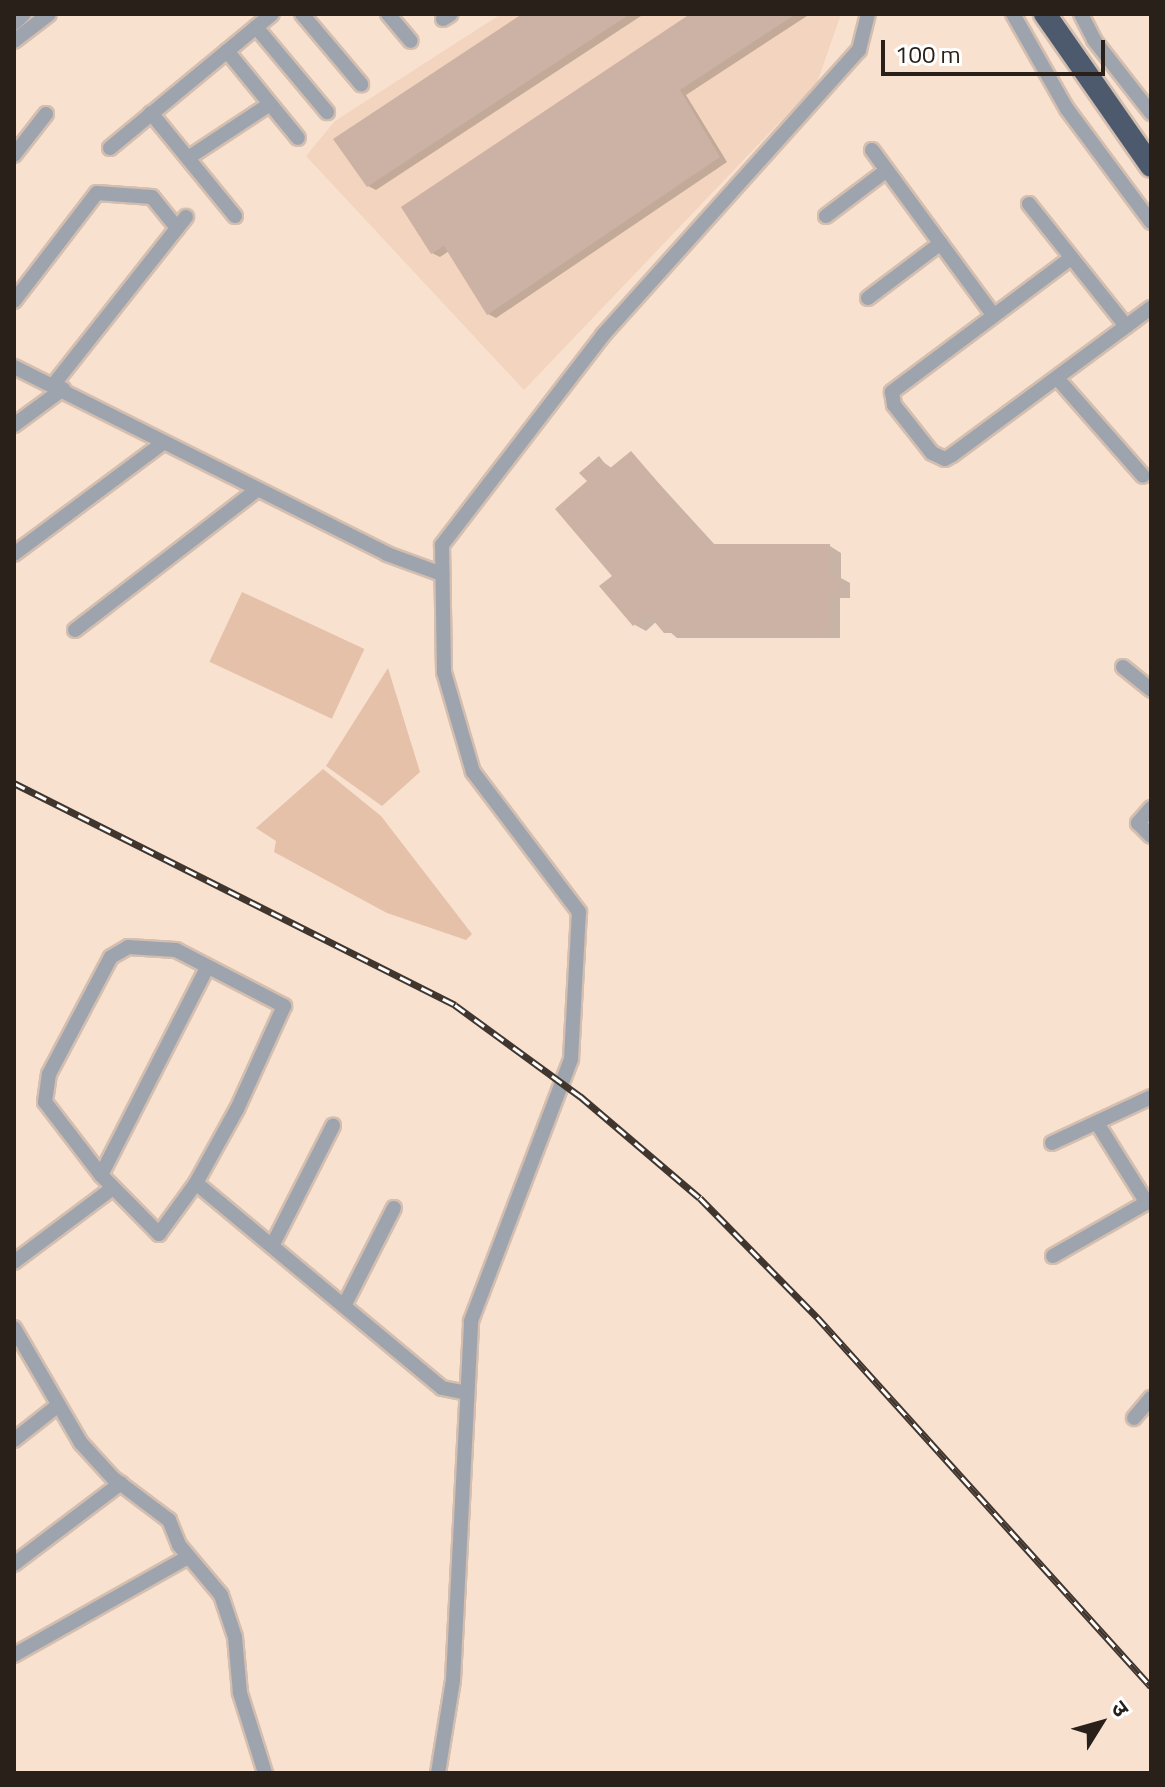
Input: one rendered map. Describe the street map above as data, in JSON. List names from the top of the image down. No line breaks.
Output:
{"scale_bar":"100 m","north":"top right"}
